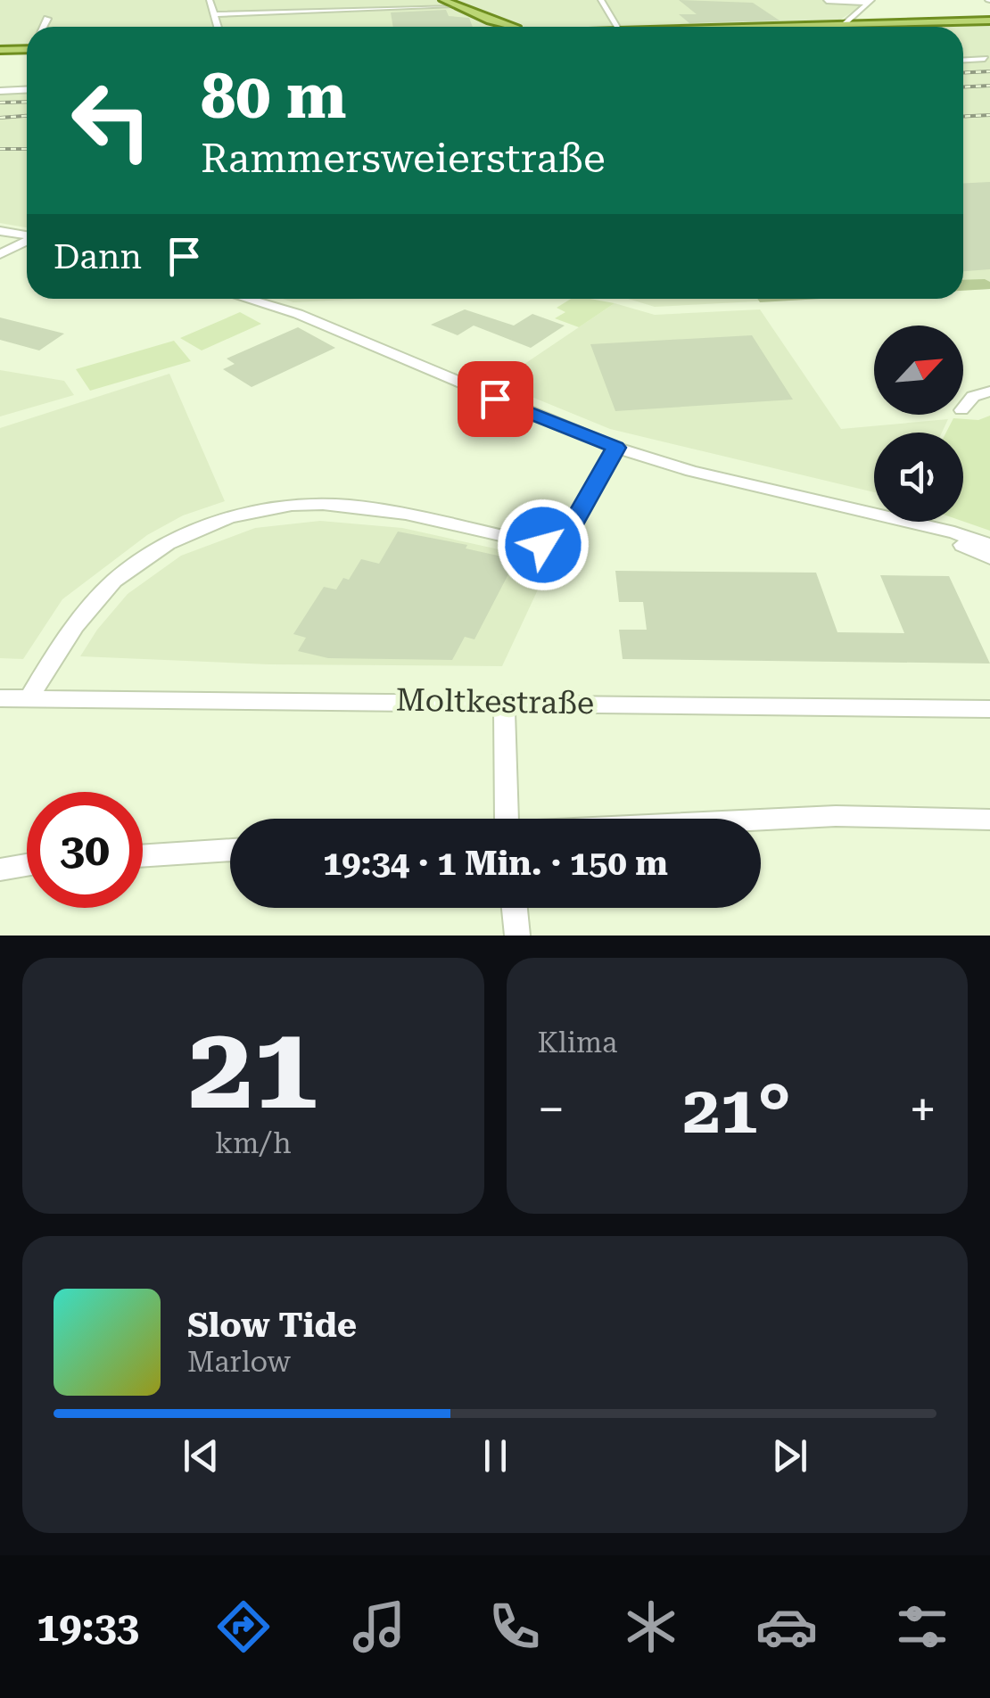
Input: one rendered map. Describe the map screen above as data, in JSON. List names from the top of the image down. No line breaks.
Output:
{"streets":{"street":["Moltkestraße"]},"north":"top right","page":{"turn":["80 m","Rammersweierstraße"],"then":"Dann","limit":"30","trip":"19:34 · 1 Min. · 150 m","tile":[["21","km/h"],"Klima"],"heat":["−","21°","+"],"song":["Slow Tide","Marlow"],"tabs":"19:33"}}
